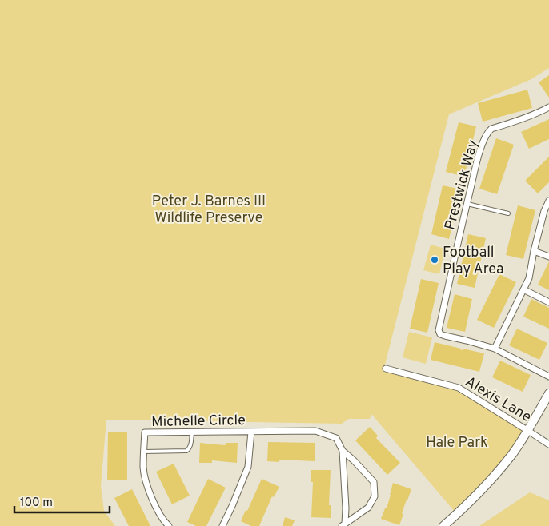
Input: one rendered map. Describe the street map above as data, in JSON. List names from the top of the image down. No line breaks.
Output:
{"streets":{"street":["Prestwick Way","Alexis Lane","Michelle Circle"]},"parks":["Peter J. Barnes III Wildlife Preserve","Hale Park"],"places":["Football Play Area"],"scale_bar":"100 m"}
